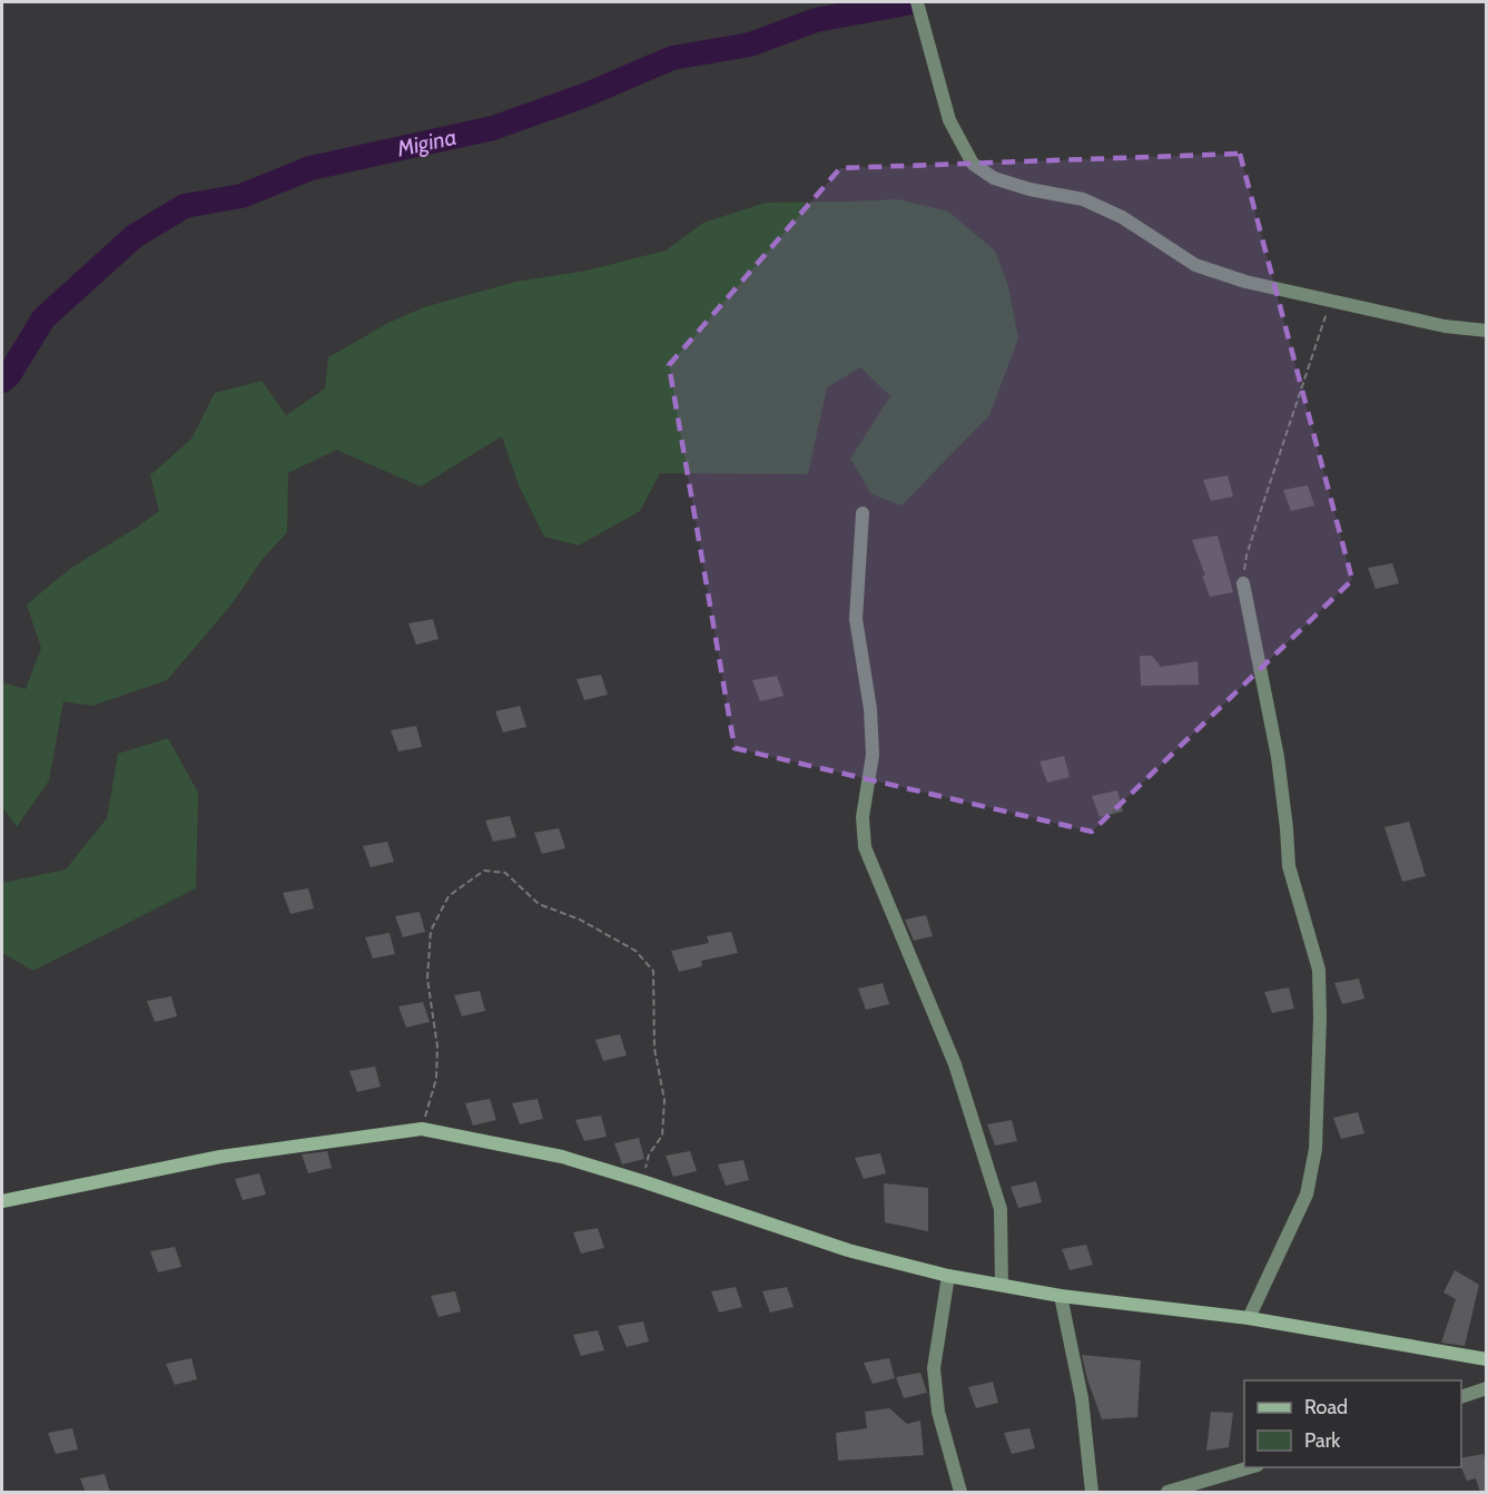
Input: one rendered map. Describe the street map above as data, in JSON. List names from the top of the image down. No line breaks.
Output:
{"water":["Migina"],"legend":["Road","Park"]}
